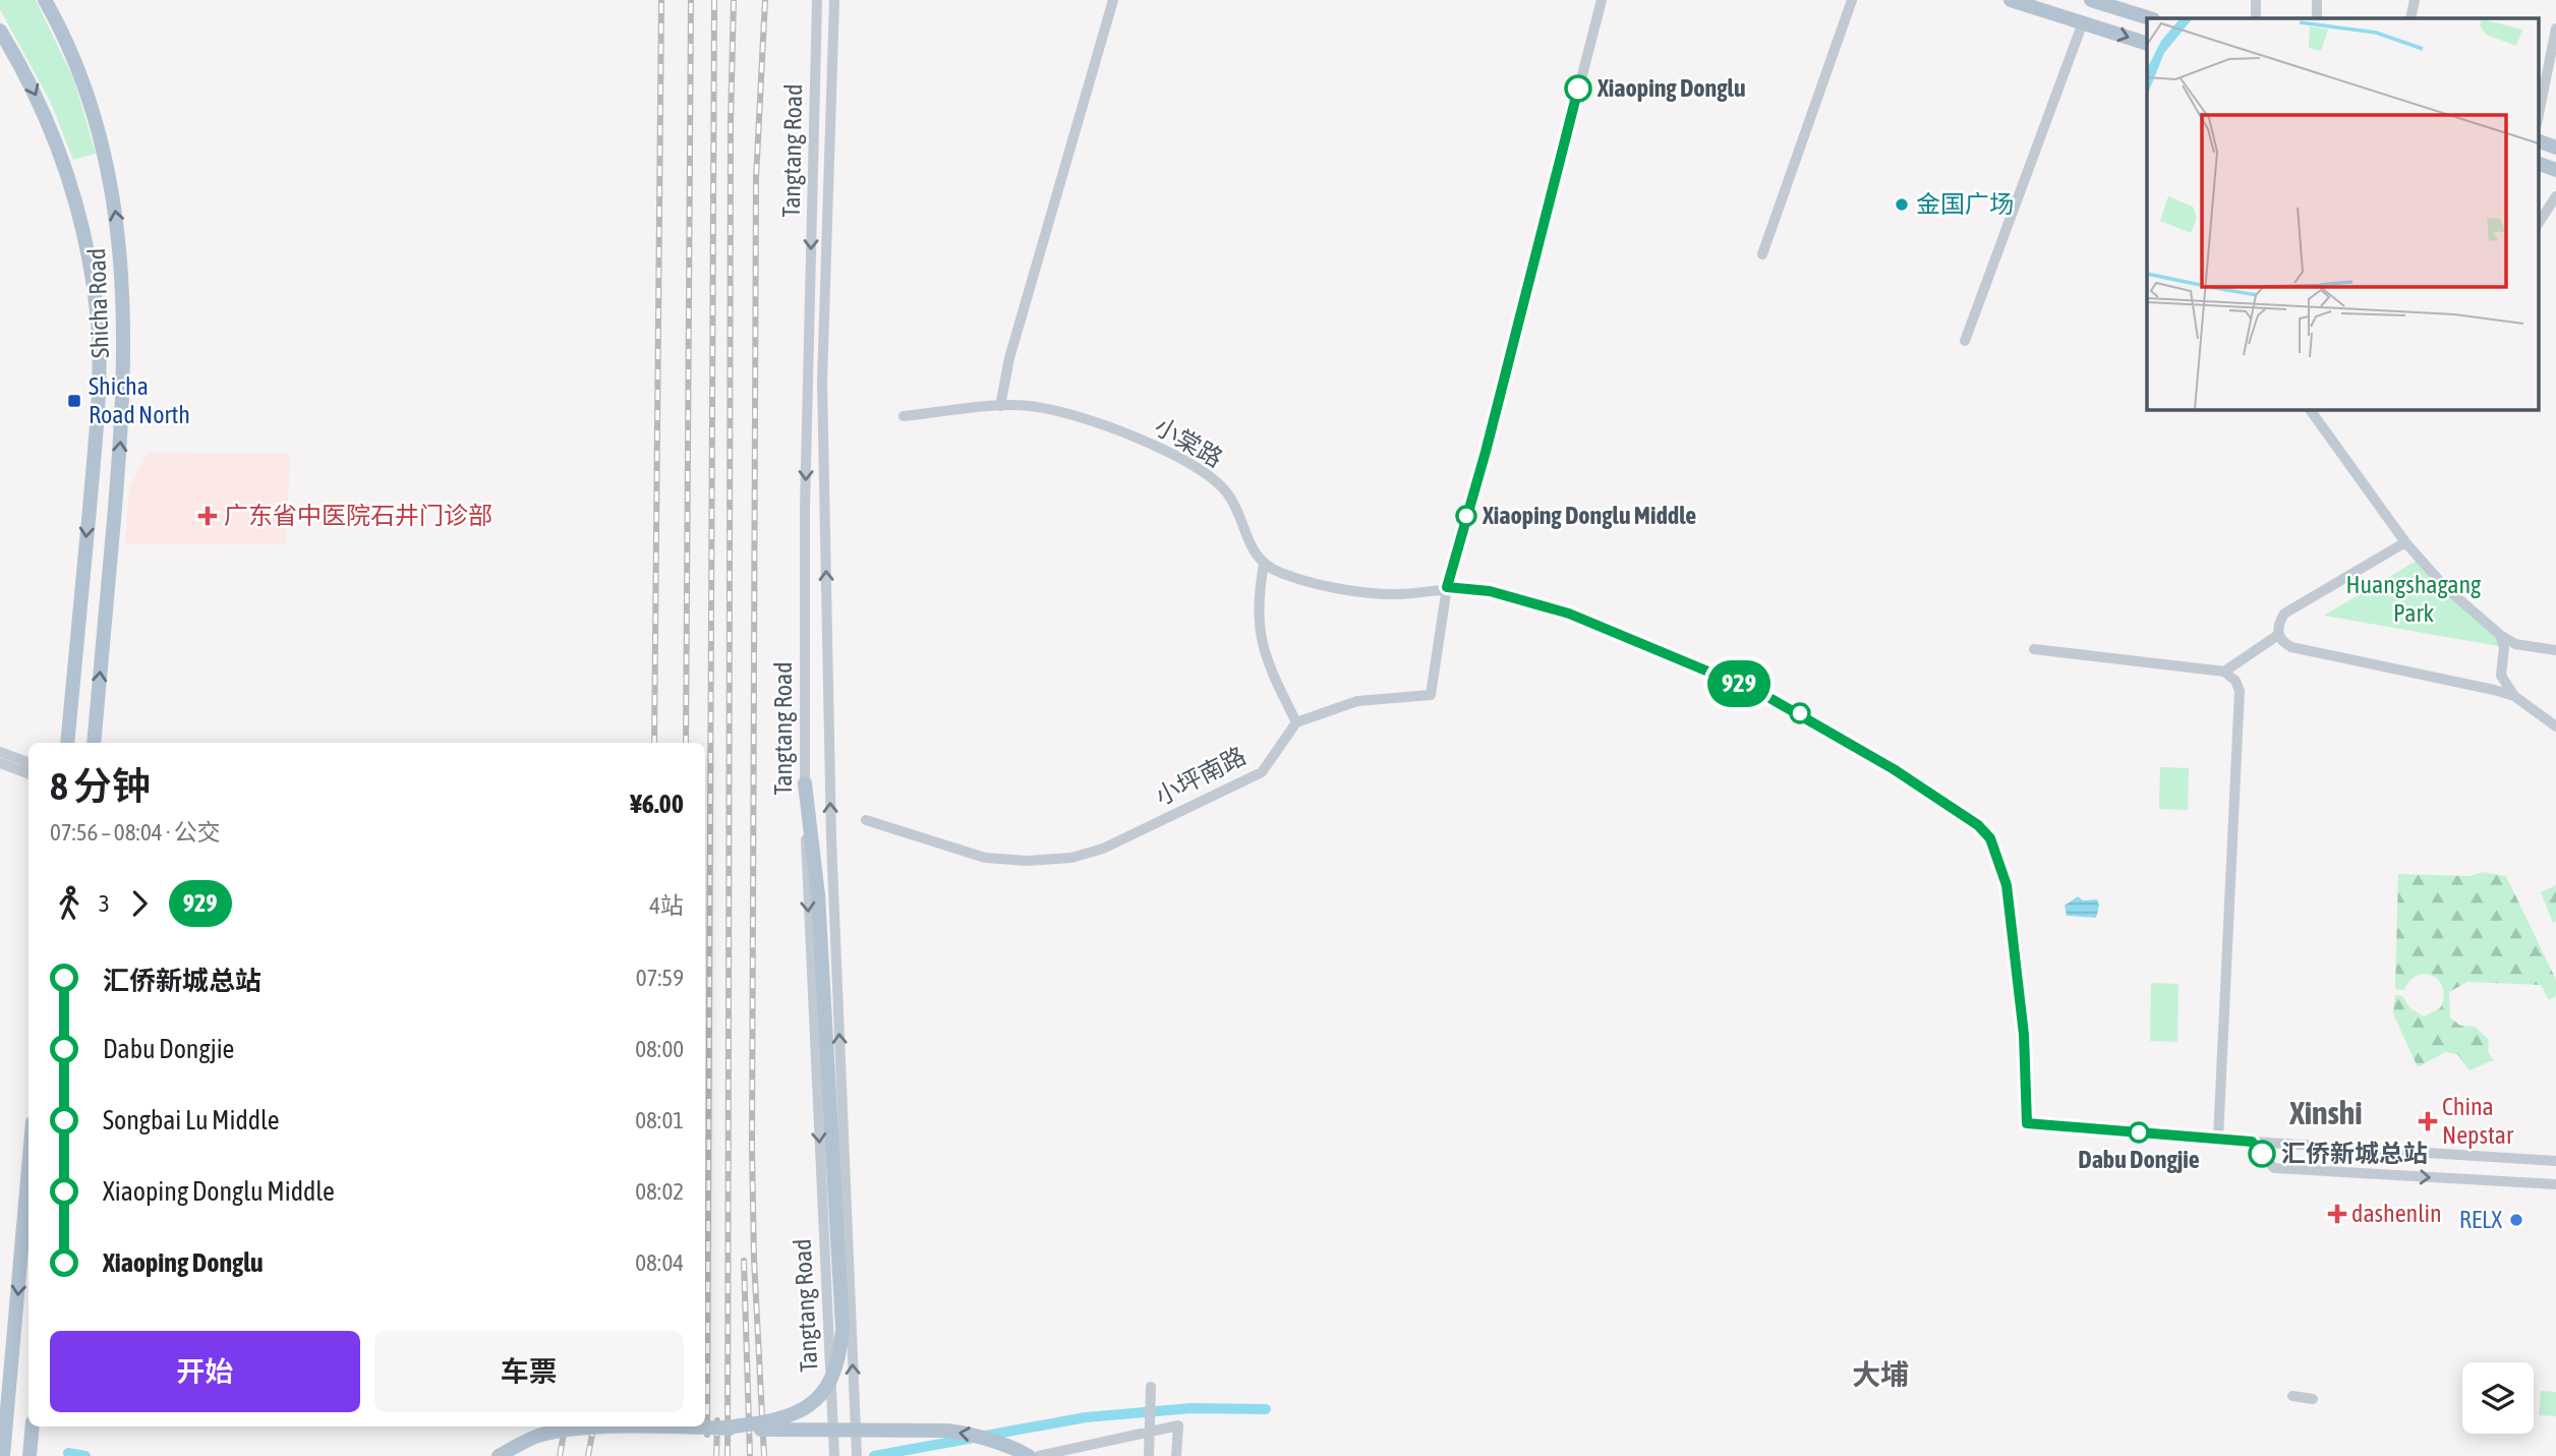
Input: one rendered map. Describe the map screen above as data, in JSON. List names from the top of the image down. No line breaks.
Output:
{"streets":{"main road":["Shicha Road"],"street":["Tangtang Road","小棠路","小坪南路"]},"districts":["Xinshi","大埔"],"parks":["Huangshagang Park"],"places":{"other":["Xiaoping Donglu","金国广场","Xiaoping Donglu Middle","Dabu Dongjie","汇侨新城总站","RELX"],"transit":["Shicha Road North"],"health":["广东省中医院石井门诊部","China Nepstar","dashenlin"]},"lines":["bus line 929"],"page":{"on_map":"929","heading":["8 分钟","07:56 – 08:04 · 公交","¥6.00"],"legs":["3","929","4站"],"list":[{"name":"汇侨新城总站","value":"07:59"},{"name":"Dabu Dongjie","value":"08:00"},{"name":"Songbai Lu Middle","value":"08:01"},{"name":"Xiaoping Donglu Middle","value":"08:02"},{"name":"Xiaoping Donglu","value":"08:04"}],"buttons":["开始","车票"]}}
